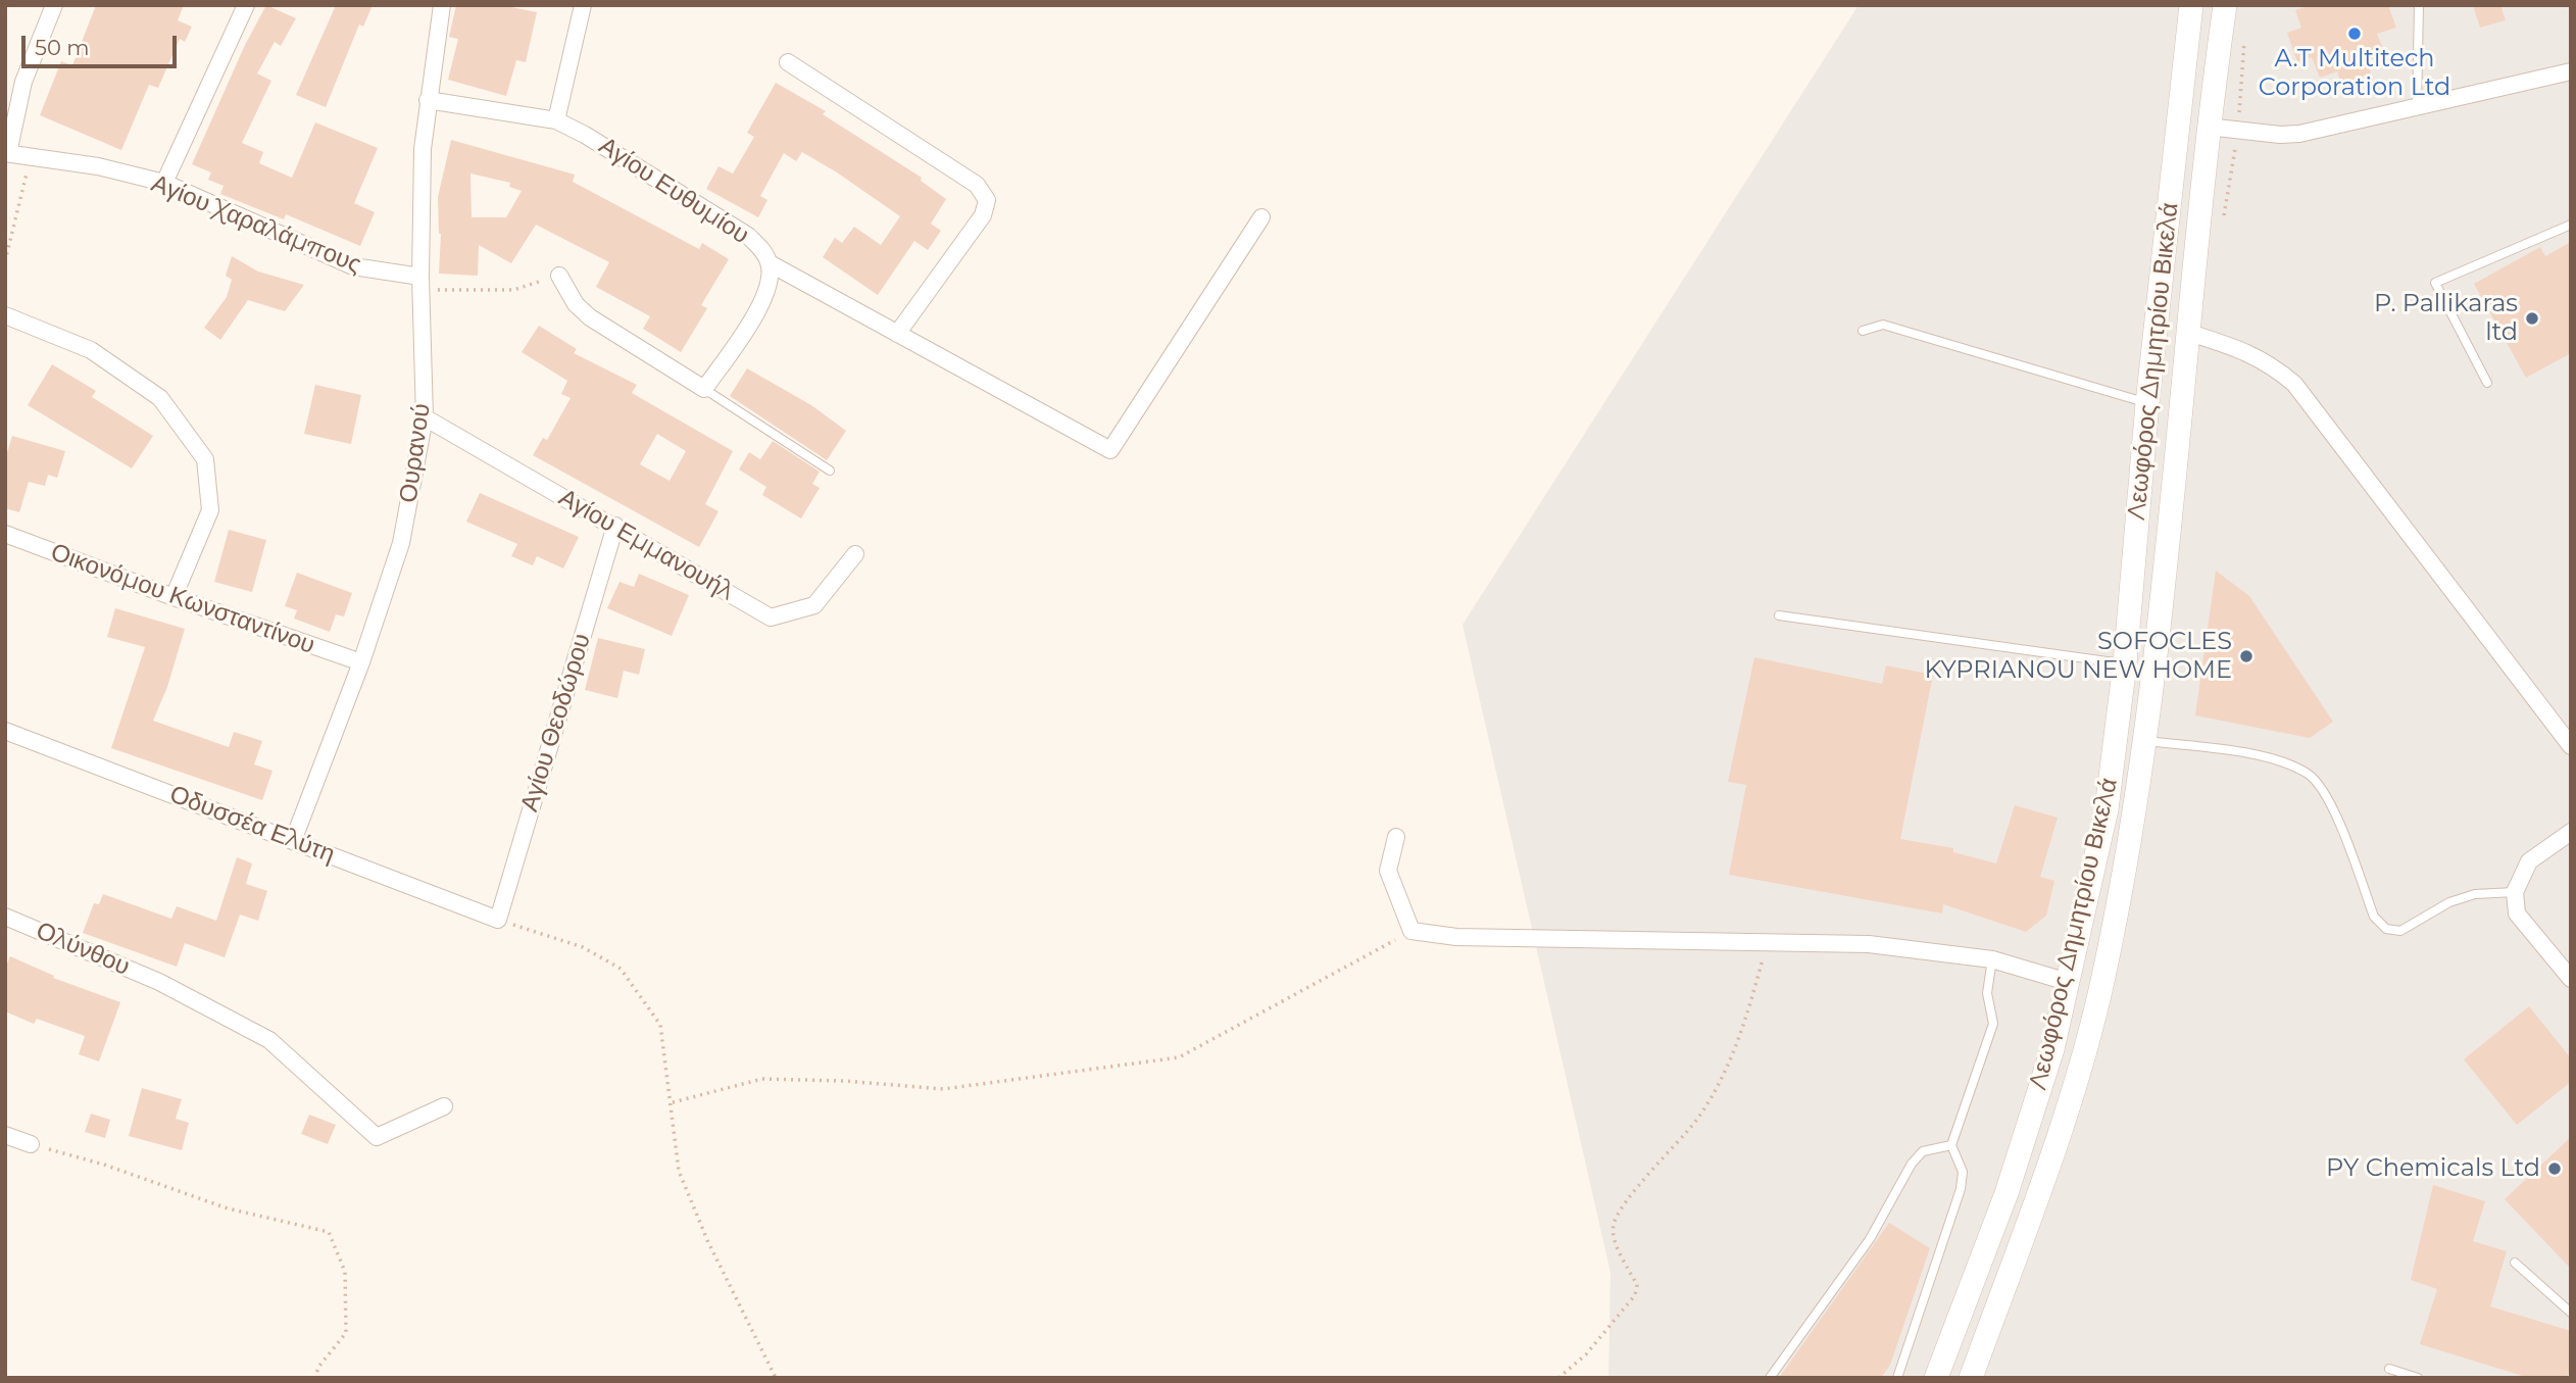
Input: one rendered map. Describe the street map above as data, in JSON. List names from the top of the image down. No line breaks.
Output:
{"streets":{"main road":["Λεωφόρος Δημητρίου Βικελά"],"street":["Αγίου Ευθυμίου","Αγίου Χαραλάμπους","Ουρανού","Αγίου Εμμανουήλ","Οικονόμου Κωνσταντίνου","Αγίου Θεοδώρου","Οδυσσέα Ελύτη","Ολύνθου"]},"crossings":[["Αγίου Ευθυμίου","Ουρανού"],["Αγίου Χαραλάμπους","Ουρανού"],["Ουρανού","Αγίου Εμμανουήλ"],["Ουρανού","Οικονόμου Κωνσταντίνου"],["Ουρανού","Οδυσσέα Ελύτη"],["Αγίου Εμμανουήλ","Αγίου Θεοδώρου"],["Αγίου Θεοδώρου","Οδυσσέα Ελύτη"]],"places":["A.T Multitech Corporation Ltd","P. Pallikaras ltd","SOFOCLES KYPRIANOU NEW HOME","PY Chemicals Ltd"],"scale_bar":"50 m"}
